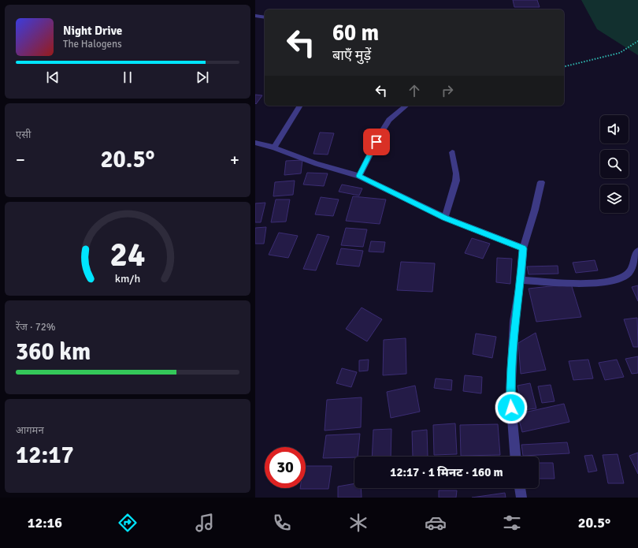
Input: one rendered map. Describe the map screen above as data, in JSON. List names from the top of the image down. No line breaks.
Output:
{"page":{"turn":["60 m","बाएँ मुड़ें"],"song":["Night Drive","The Halogens"],"tile":["एसी",["रेंज · 72%","360 km"],["आगमन","12:17"]],"heat":["−","20.5°","+"],"limit":"30","trip":"12:17 · 1 मिनट · 160 m","tabs":["12:16","20.5°"],"gauge":["24","km/h"]}}
